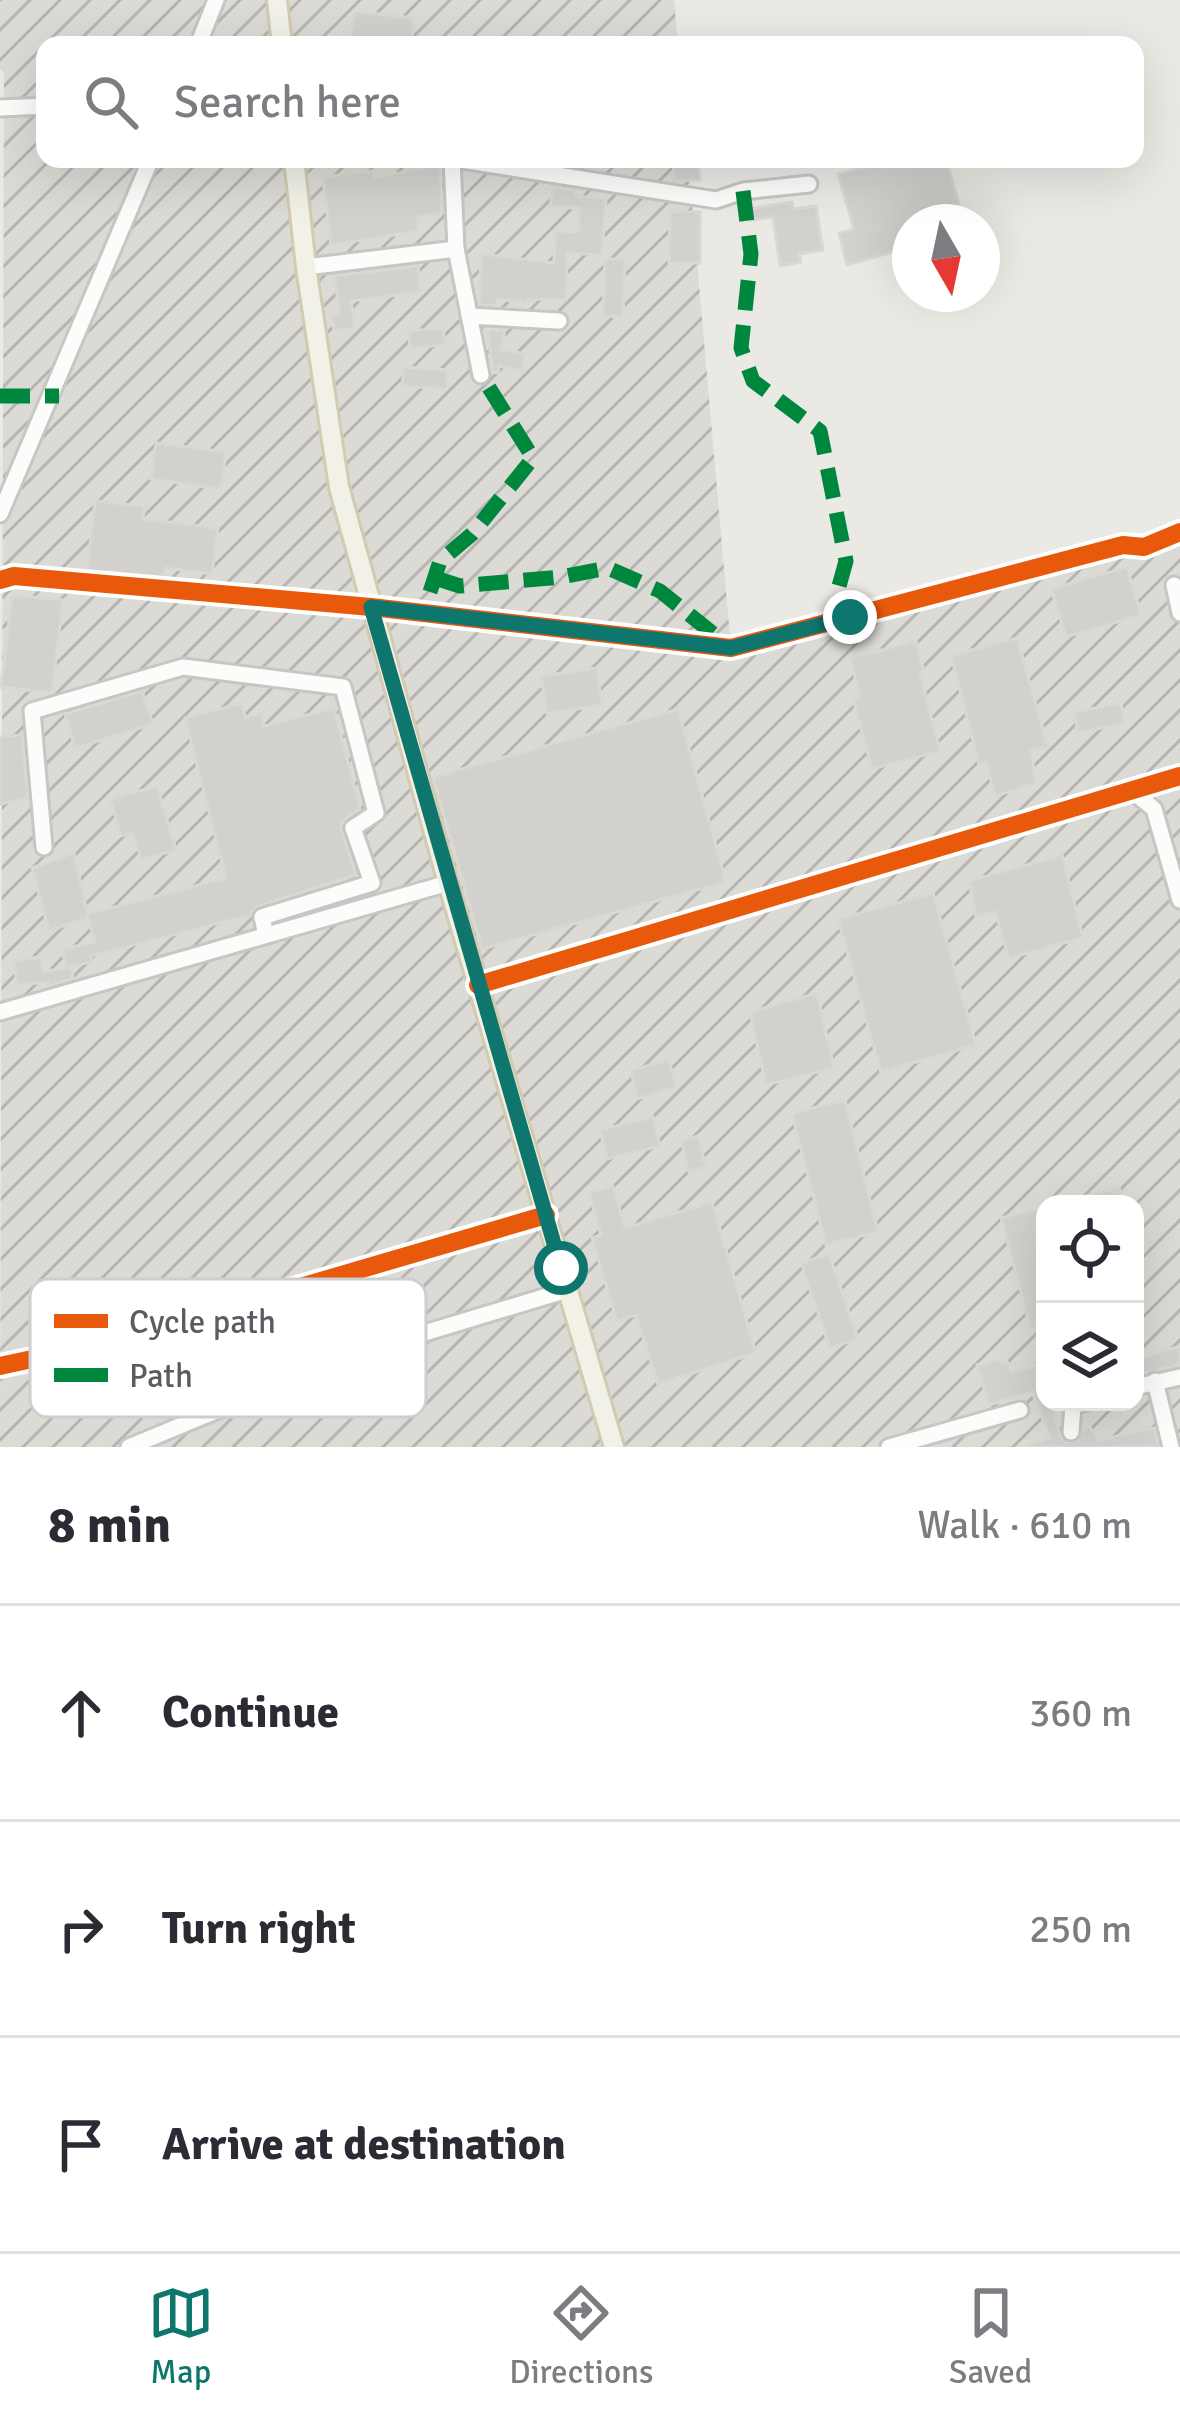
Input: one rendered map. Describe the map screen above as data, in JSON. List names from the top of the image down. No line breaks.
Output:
{"legend":["Cycle path","Path"],"north":"bottom","page":{"search":"Search here","heading":["8 min","Walk · 610 m"],"list":[["Continue","360 m"],["Turn right","250 m"],"Arrive at destination"],"nav":["Map","Directions","Saved"]}}
